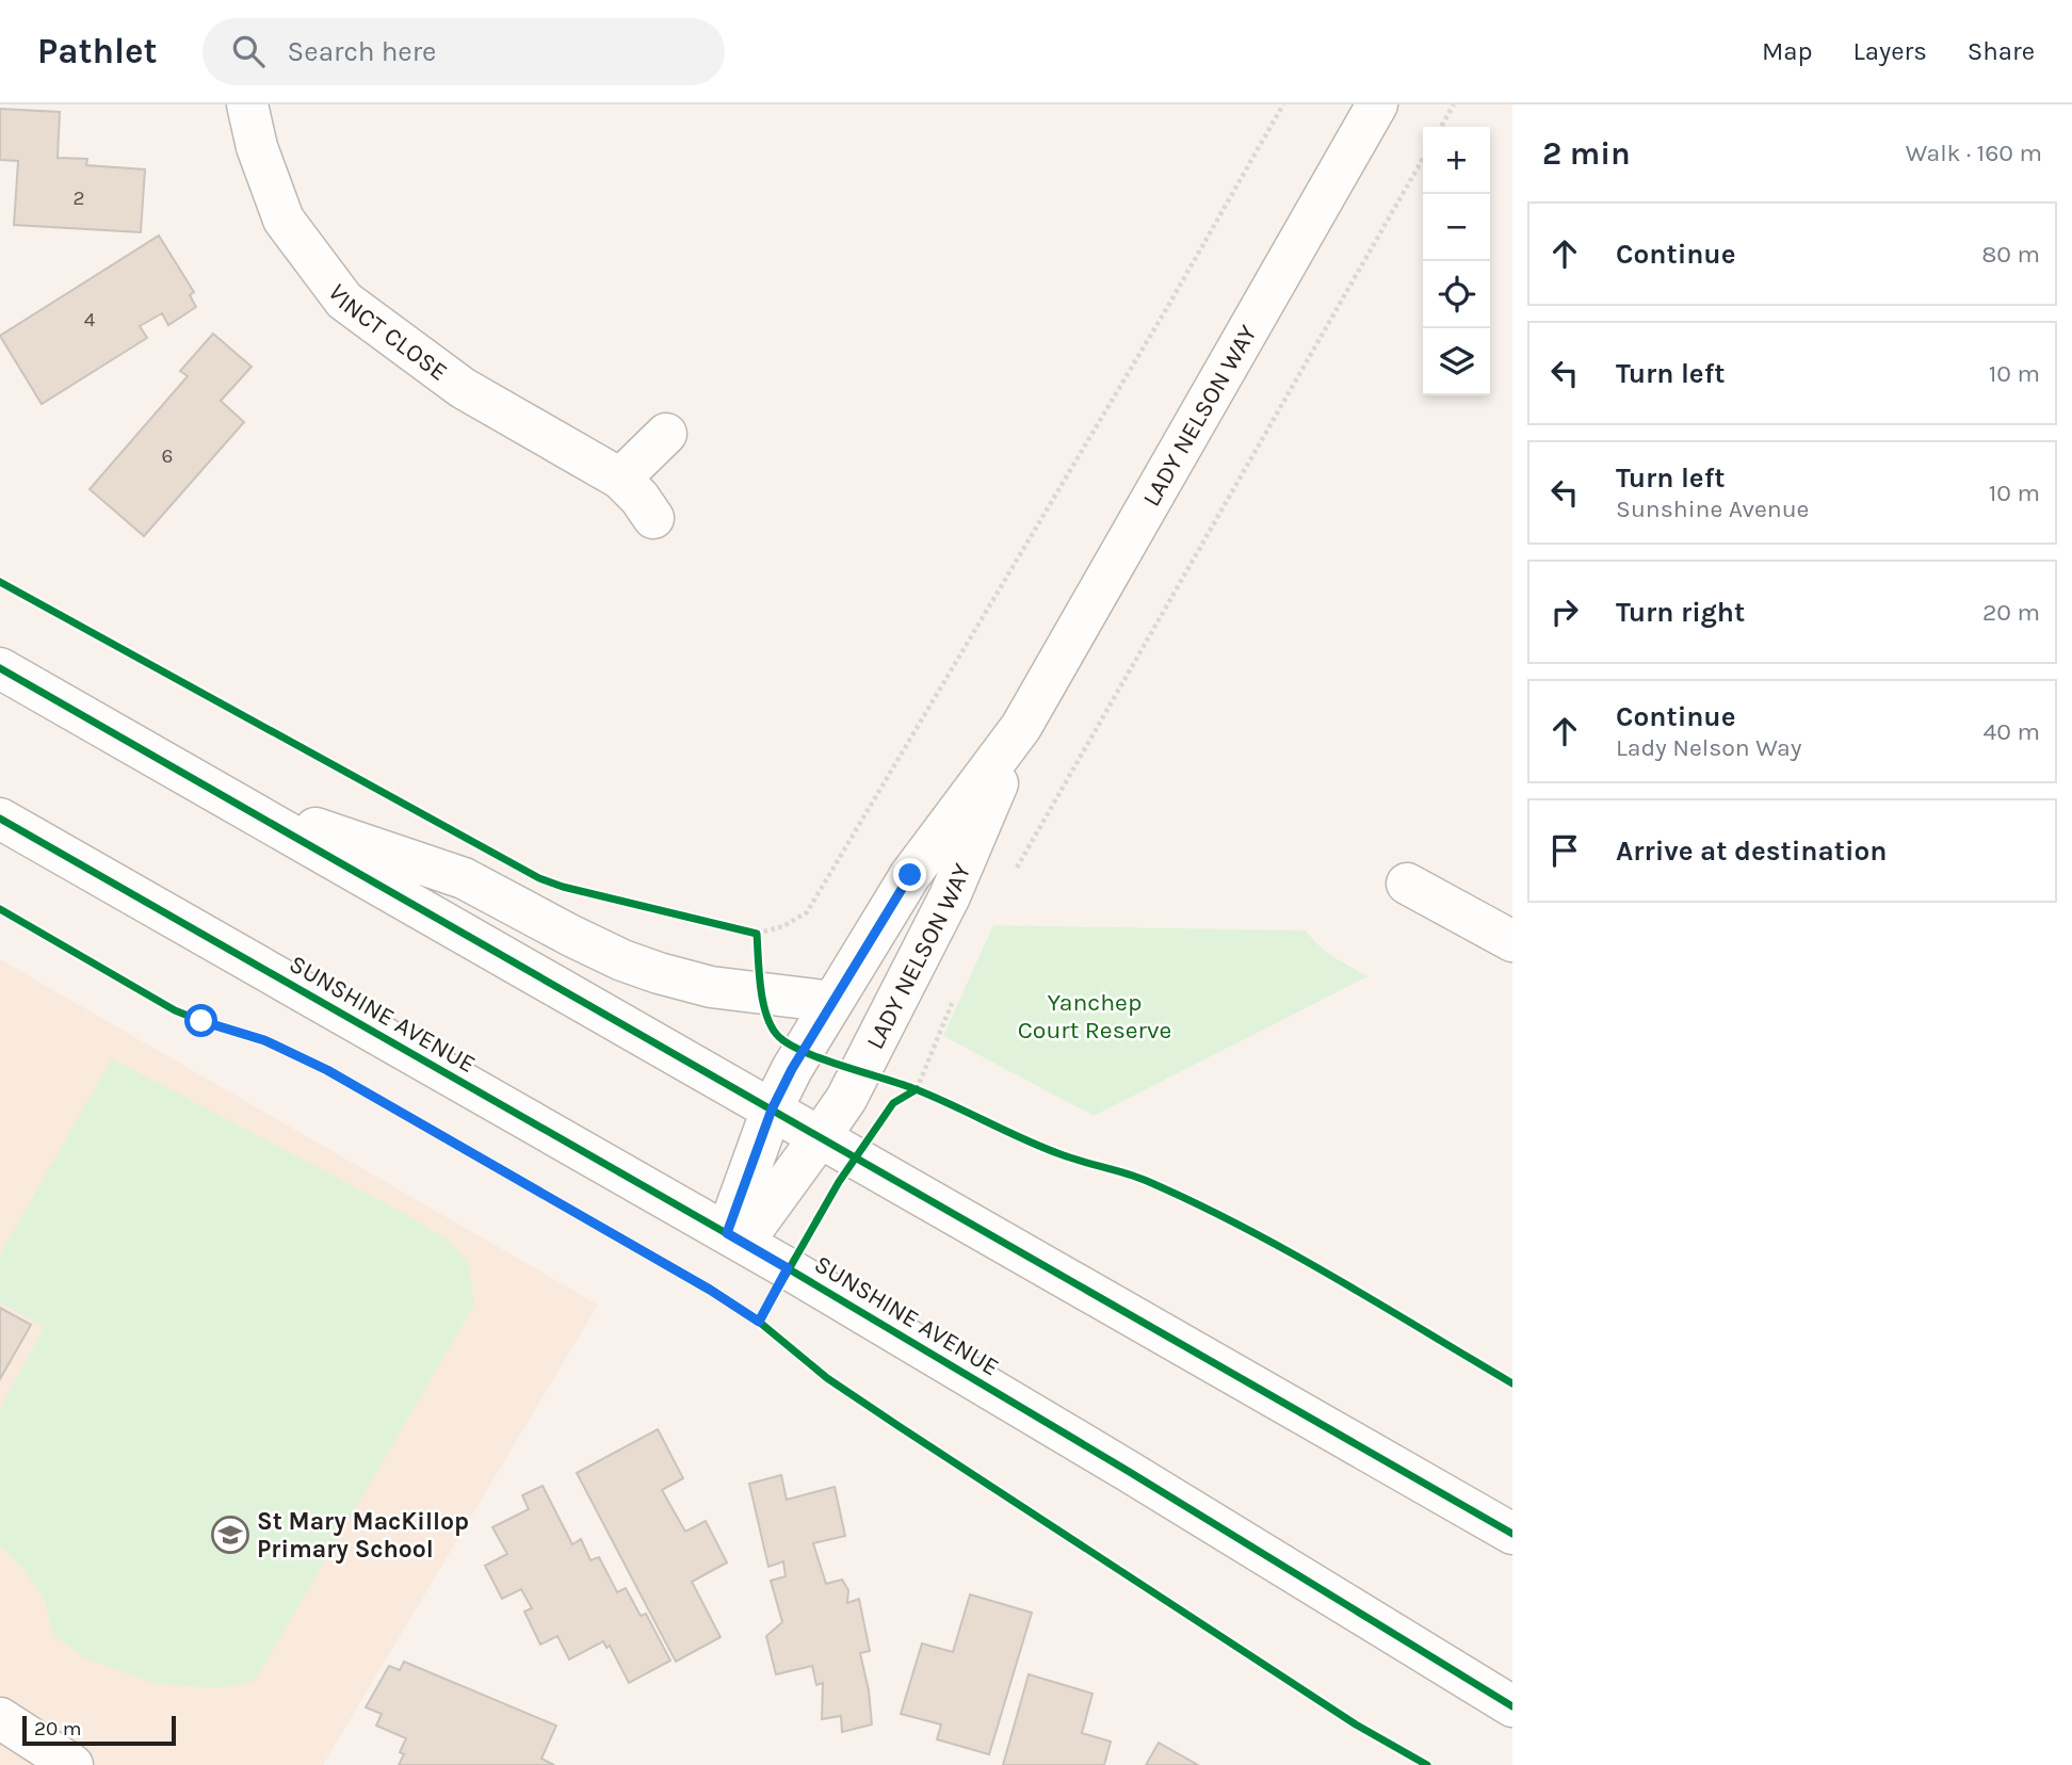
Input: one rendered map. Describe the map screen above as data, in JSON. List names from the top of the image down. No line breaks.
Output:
{"streets":{"main road":["VINCT CLOSE","LADY NELSON WAY","SUNSHINE AVENUE"]},"crossings":[["LADY NELSON WAY","SUNSHINE AVENUE"]],"parks":["Yanchep Court Reserve"],"places":{"school or university":["St Mary MacKillop Primary School"]},"house_numbers":["2","4","6"],"scale_bar":"20 m","page":{"header":"Pathlet","search":"Search here","nav":["Map","Layers","Share"],"heading":["2 min","Walk · 160 m"],"map_buttons":["+","−"],"list":[["Continue","80 m"],["Turn left","10 m"],["Turn left","Sunshine Avenue","10 m"],["Turn right","20 m"],["Continue","Lady Nelson Way","40 m"],"Arrive at destination"],"scale":"20 m"}}
